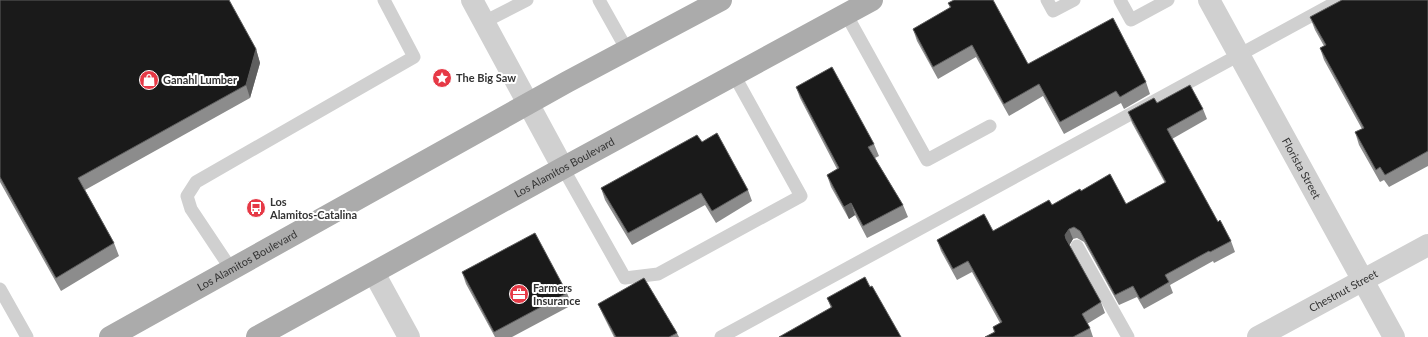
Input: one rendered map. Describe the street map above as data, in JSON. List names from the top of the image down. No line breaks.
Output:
{"streets":{"main road":["Los Alamitos Boulevard"],"street":["Florista Street","Chestnut Street"]},"crossings":[["Florista Street","Chestnut Street"]],"places":{"place":["The Big Saw"],"shop":["Ganahl Lumber"],"bus stop":["Los Alamitos-Catalina"],"office":["Farmers Insurance"]}}
